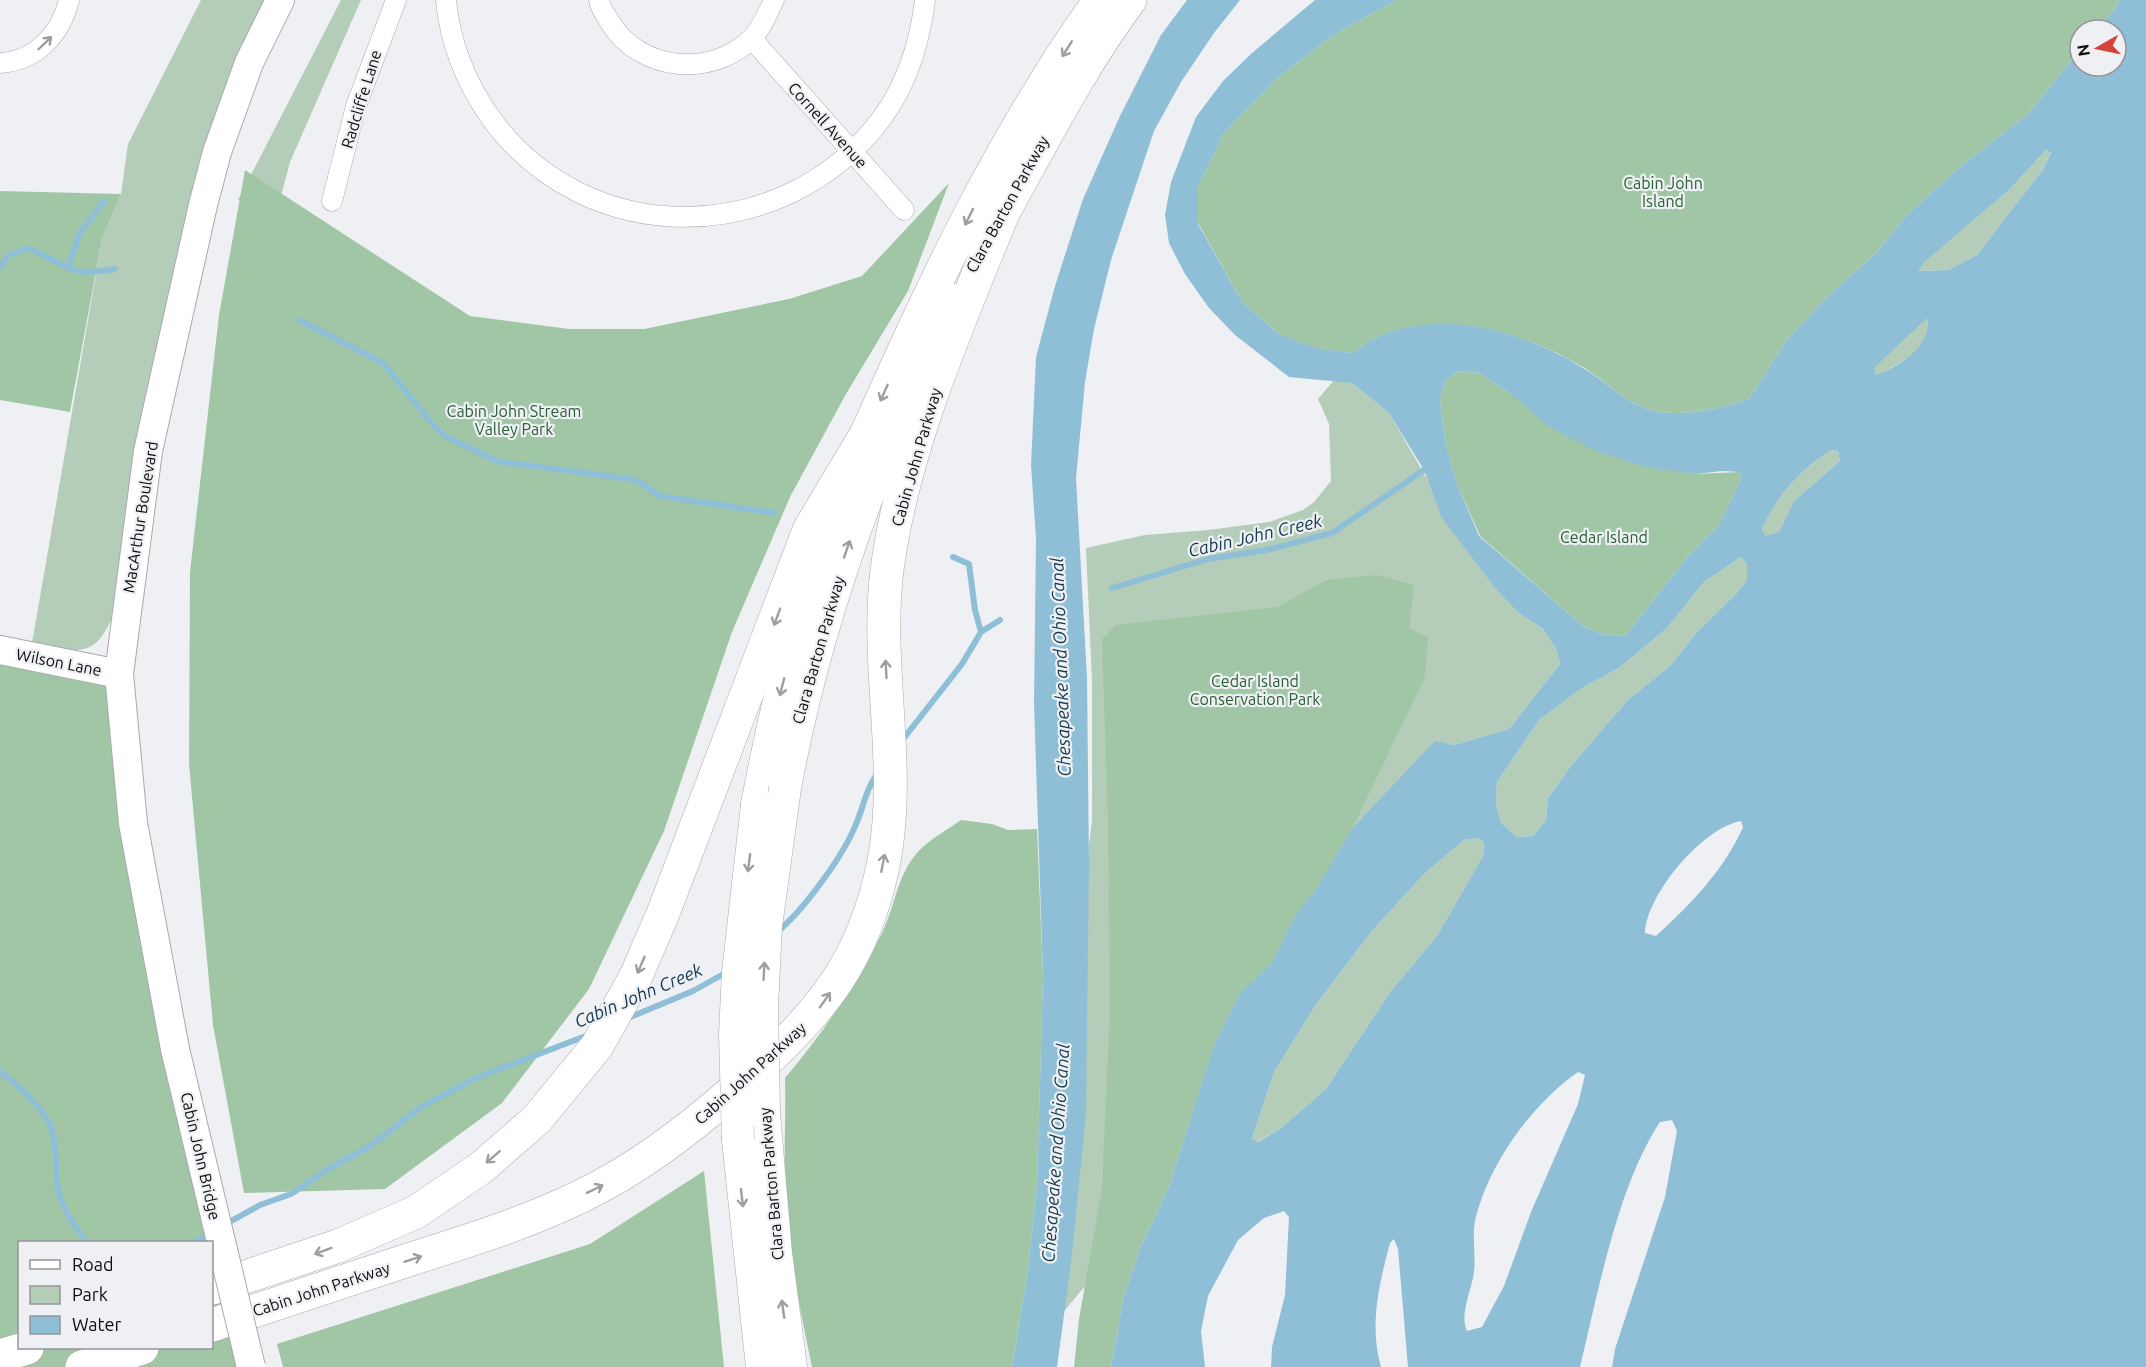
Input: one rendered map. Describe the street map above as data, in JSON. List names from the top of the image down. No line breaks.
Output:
{"streets":{"highway":["Clara Barton Parkway","Cabin John Parkway"],"main road":["MacArthur Boulevard","Wilson Lane","Cabin John Bridge"],"street":["Radcliffe Lane","Cornell Avenue"]},"crossings":[["Clara Barton Parkway","Cabin John Parkway"],["MacArthur Boulevard","Wilson Lane"],["MacArthur Boulevard","Cabin John Bridge"]],"water":["Cabin John Creek","Chesapeake and Ohio Canal"],"parks":["Cabin John Island","Cabin John Stream Valley Park","Cedar Island","Cedar Island Conservation Park"],"legend":["Road","Park","Water"],"north":"left"}
